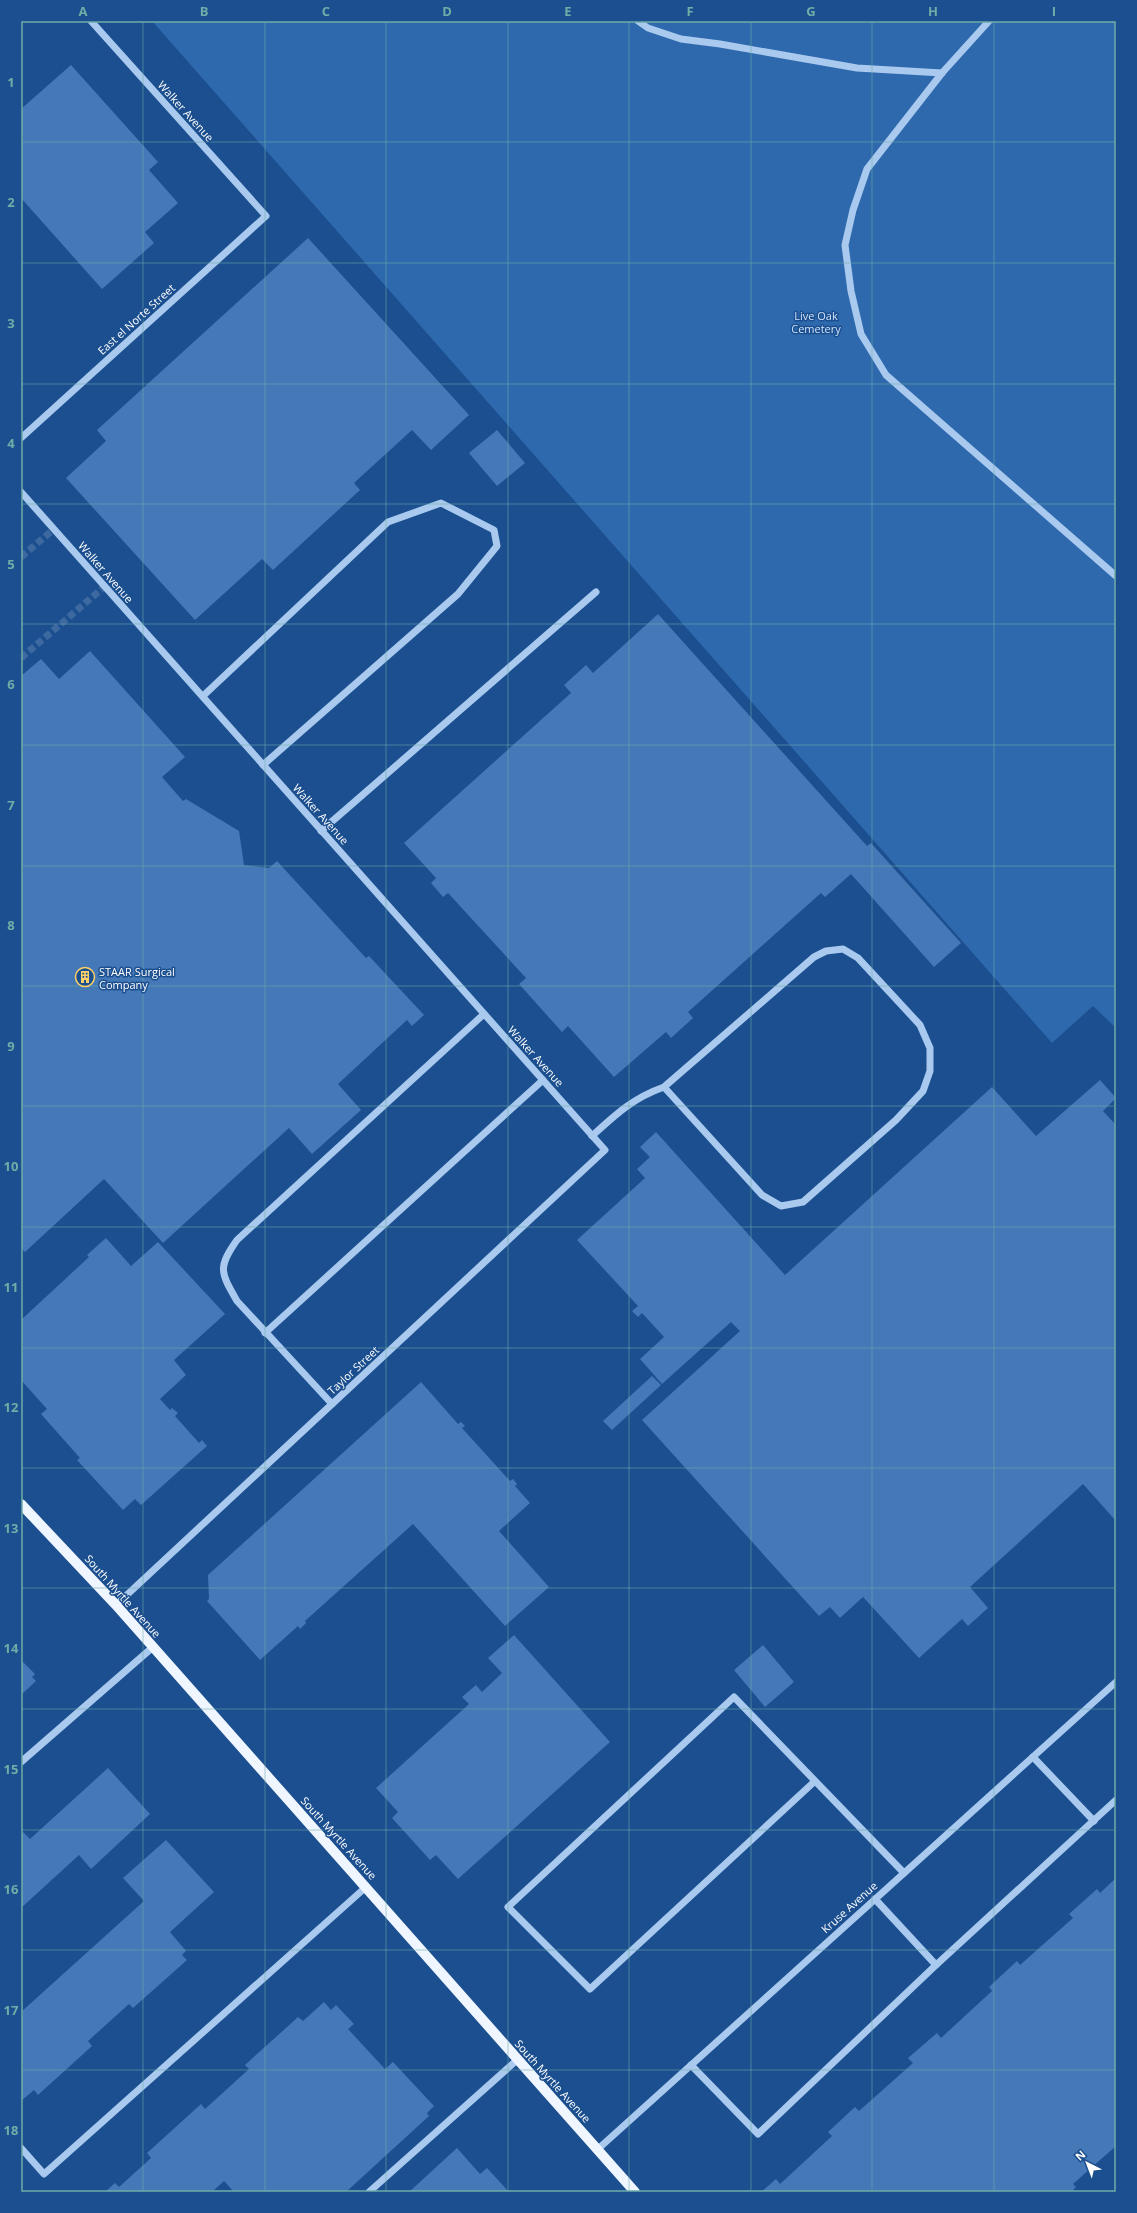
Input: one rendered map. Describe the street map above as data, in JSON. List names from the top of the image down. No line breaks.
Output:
{"streets":{"main road":["South Myrtle Avenue"],"street":["Walker Avenue","East el Norte Street","Taylor Street","Kruse Avenue"]},"crossings":[["Walker Avenue","East el Norte Street"],["Walker Avenue","Taylor Street"],["Taylor Street","South Myrtle Avenue"],["South Myrtle Avenue","Kruse Avenue"]],"parks":["Live Oak Cemetery"],"places":{"building":["STAAR Surgical Company"]},"north":"top left","grid":{"columns":["A","B","C","D","E","F","G","H","I"],"rows":["1","2","3","4","5","6","7","8","9","10","11","12","13","14","15","16","17","18"]}}
